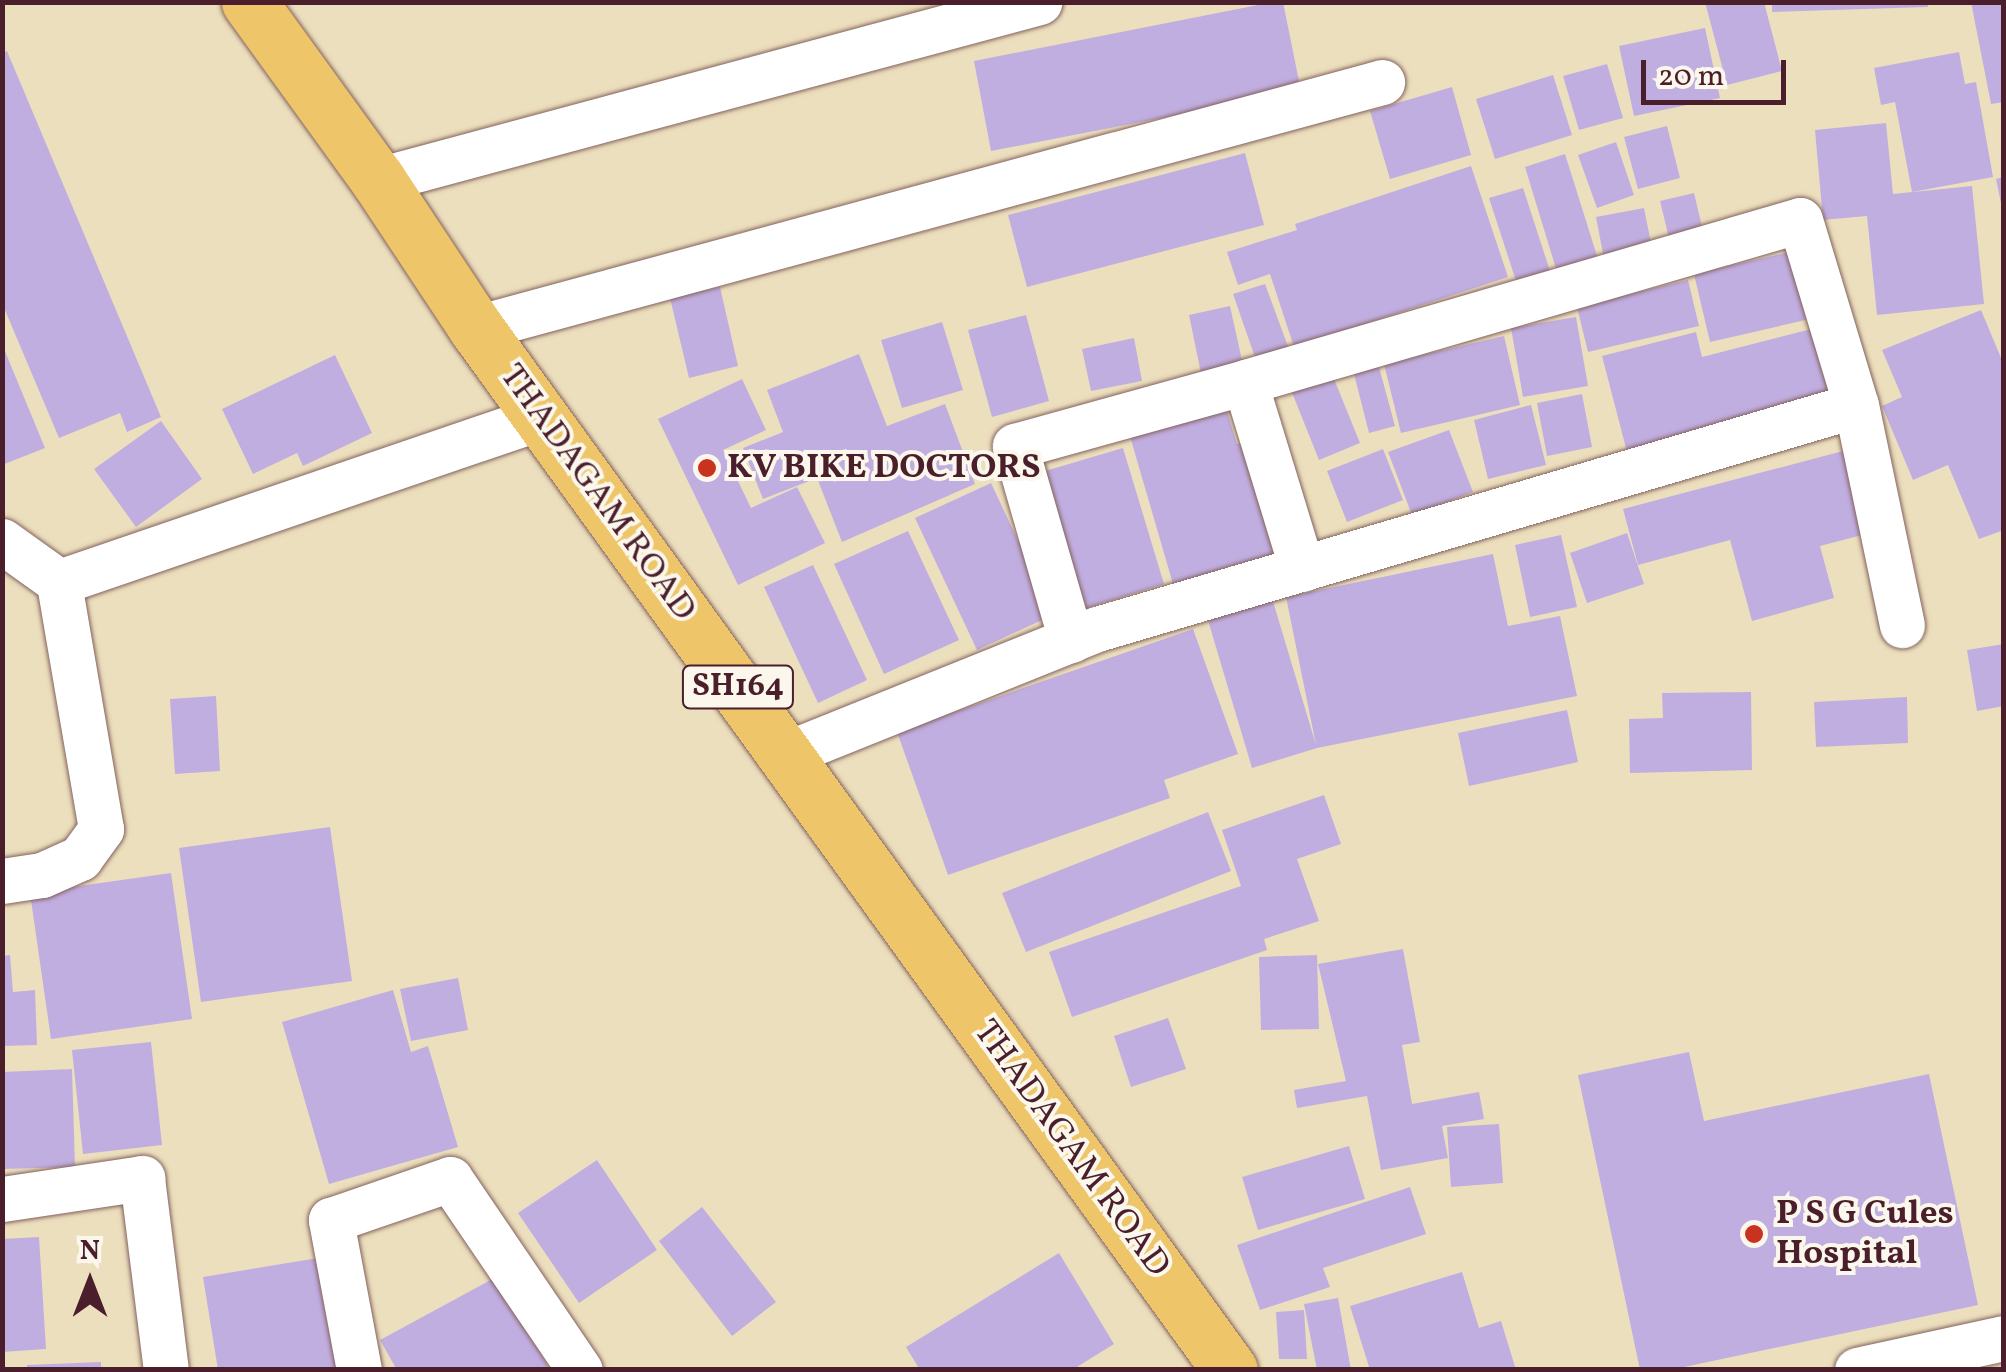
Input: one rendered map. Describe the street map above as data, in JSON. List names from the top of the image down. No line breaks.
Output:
{"streets":{"main road":["THADAGAM ROAD","SH164"]},"places":["KV BIKE DOCTORS","P S G Cules Hospital"],"scale_bar":"20 m","north":"top"}
